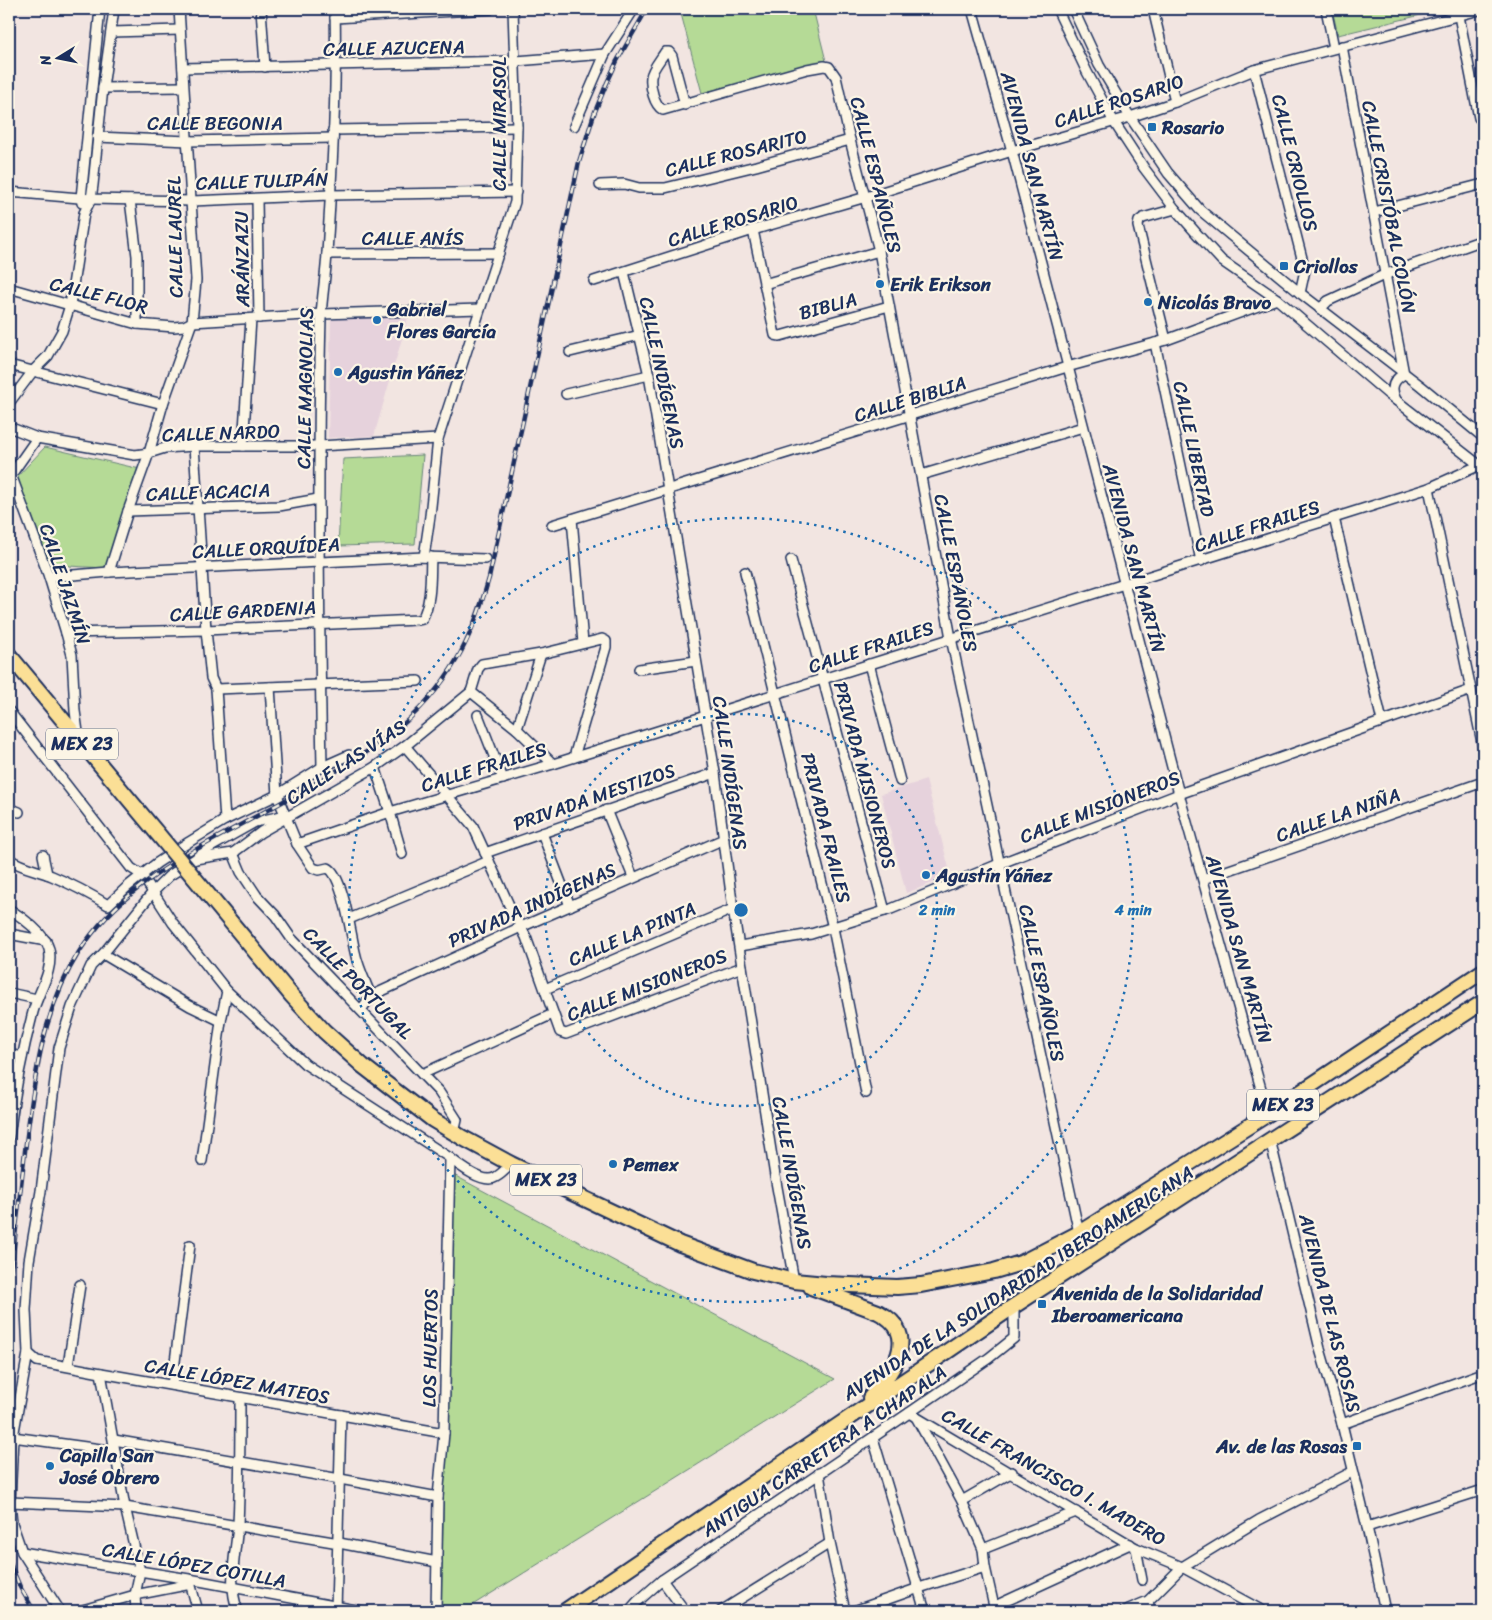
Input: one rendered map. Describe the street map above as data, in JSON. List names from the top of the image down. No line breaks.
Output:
{"streets":{"highway":["MEX 23","AVENIDA DE LA SOLIDARIDAD IBEROAMERICANA"],"street":["CALLE AZUCENA","CALLE ROSARIO","CALLE BEGONIA","CALLE MIRASOL","CALLE ROSARITO","CALLE CRIOLLOS","AVENIDA SAN MARTÍN","CALLE ESPAÑOLES","CALLE TULIPÁN","CALLE CRISTÓBAL COLÓN","CALLE LAUREL","CALLE ANÍS","ARÁNZAZU","CALLE FLOR","BIBLIA","CALLE INDÍGENAS","CALLE MAGNOLIAS","CALLE BIBLIA","CALLE NARDO","CALLE LIBERTAD","CALLE ACACIA","CALLE FRAILES","CALLE ORQUÍDEA","CALLE JAZMÍN","CALLE GARDENIA","CALLE LAS VÍAS","PRIVADA MISIONEROS","PRIVADA MESTIZOS","CALLE MISIONEROS","CALLE LA NIÑA","PRIVADA FRAILES","PRIVADA INDÍGENAS","CALLE LA PINTA","CALLE PORTUGAL","AVENIDA DE LAS ROSAS","LOS HUERTOS","CALLE LÓPEZ MATEOS","ANTIGUA CARRETERA A CHAPALA","CALLE FRANCISCO I. MADERO","CALLE LÓPEZ COTILLA"]},"crossings":[["CALLE AZUCENA","CALLE MIRASOL"],["CALLE AZUCENA","CALLE LAUREL"],["CALLE AZUCENA","CALLE MAGNOLIAS"],["CALLE ROSARIO","CALLE CRIOLLOS"],["CALLE ROSARIO","AVENIDA SAN MARTÍN"],["CALLE ROSARIO","CALLE ESPAÑOLES"],["CALLE ROSARIO","CALLE CRISTÓBAL COLÓN"],["CALLE ROSARIO","CALLE INDÍGENAS"],["CALLE BEGONIA","CALLE MIRASOL"],["CALLE BEGONIA","CALLE LAUREL"],["CALLE BEGONIA","CALLE MAGNOLIAS"],["CALLE MIRASOL","CALLE TULIPÁN"],["CALLE MIRASOL","CALLE ANÍS"],["CALLE MIRASOL","CALLE FLOR"],["CALLE MIRASOL","CALLE NARDO"],["CALLE MIRASOL","CALLE ORQUÍDEA"],["CALLE MIRASOL","CALLE GARDENIA"],["CALLE ROSARITO","CALLE ESPAÑOLES"],["AVENIDA SAN MARTÍN","CALLE BIBLIA"],["AVENIDA SAN MARTÍN","CALLE FRAILES"],["AVENIDA SAN MARTÍN","CALLE MISIONEROS"],["AVENIDA SAN MARTÍN","CALLE LA NIÑA"],["AVENIDA SAN MARTÍN","AVENIDA DE LA SOLIDARIDAD IBEROAMERICANA"],["CALLE ESPAÑOLES","BIBLIA"],["CALLE ESPAÑOLES","CALLE BIBLIA"],["CALLE ESPAÑOLES","CALLE FRAILES"],["CALLE ESPAÑOLES","CALLE MISIONEROS"],["CALLE ESPAÑOLES","AVENIDA DE LA SOLIDARIDAD IBEROAMERICANA"],["CALLE TULIPÁN","CALLE LAUREL"],["CALLE TULIPÁN","ARÁNZAZU"],["CALLE TULIPÁN","CALLE MAGNOLIAS"],["CALLE LAUREL","CALLE FLOR"],["CALLE LAUREL","CALLE NARDO"],["CALLE LAUREL","CALLE ACACIA"],["CALLE LAUREL","CALLE ORQUÍDEA"],["CALLE ANÍS","CALLE MAGNOLIAS"],["ARÁNZAZU","CALLE FLOR"],["ARÁNZAZU","CALLE NARDO"],["CALLE FLOR","CALLE MAGNOLIAS"],["CALLE INDÍGENAS","CALLE BIBLIA"],["CALLE INDÍGENAS","CALLE FRAILES"],["CALLE INDÍGENAS","PRIVADA MESTIZOS"],["CALLE INDÍGENAS","CALLE MISIONEROS"],["CALLE INDÍGENAS","PRIVADA INDÍGENAS"],["CALLE INDÍGENAS","CALLE LA PINTA"],["CALLE INDÍGENAS","AVENIDA DE LA SOLIDARIDAD IBEROAMERICANA"],["CALLE MAGNOLIAS","CALLE NARDO"],["CALLE MAGNOLIAS","CALLE ACACIA"],["CALLE MAGNOLIAS","CALLE ORQUÍDEA"],["CALLE MAGNOLIAS","CALLE GARDENIA"],["CALLE MAGNOLIAS","CALLE LAS VÍAS"],["CALLE BIBLIA","CALLE LIBERTAD"],["CALLE LIBERTAD","CALLE FRAILES"],["CALLE FRAILES","PRIVADA MISIONEROS"],["CALLE FRAILES","PRIVADA FRAILES"],["CALLE ORQUÍDEA","CALLE JAZMÍN"],["CALLE JAZMÍN","CALLE GARDENIA"],["CALLE JAZMÍN","MEX 23"],["CALLE JAZMÍN","AVENIDA DE LA SOLIDARIDAD IBEROAMERICANA"],["MEX 23","AVENIDA DE LA SOLIDARIDAD IBEROAMERICANA"],["CALLE LAS VÍAS","CALLE PORTUGAL"],["PRIVADA MISIONEROS","CALLE MISIONEROS"],["CALLE MISIONEROS","PRIVADA FRAILES"],["PRIVADA INDÍGENAS","CALLE PORTUGAL"],["CALLE PORTUGAL","AVENIDA DE LA SOLIDARIDAD IBEROAMERICANA"],["AVENIDA DE LA SOLIDARIDAD IBEROAMERICANA","AVENIDA DE LAS ROSAS"],["AVENIDA DE LA SOLIDARIDAD IBEROAMERICANA","ANTIGUA CARRETERA A CHAPALA"],["LOS HUERTOS","CALLE LÓPEZ MATEOS"],["ANTIGUA CARRETERA A CHAPALA","CALLE FRANCISCO I. MADERO"]],"places":{"transit":["Rosario","Criollos","Avenida de la Solidaridad Iberoamericana","Av. de las Rosas"],"other":["Erik Erikson","Nicolás Bravo","Gabriel Flores García","Agustin Yáñez","Agustín Yáñez","Pemex","Capilla San José Obrero"]},"north":"left","rings":["2 min","4 min"]}
